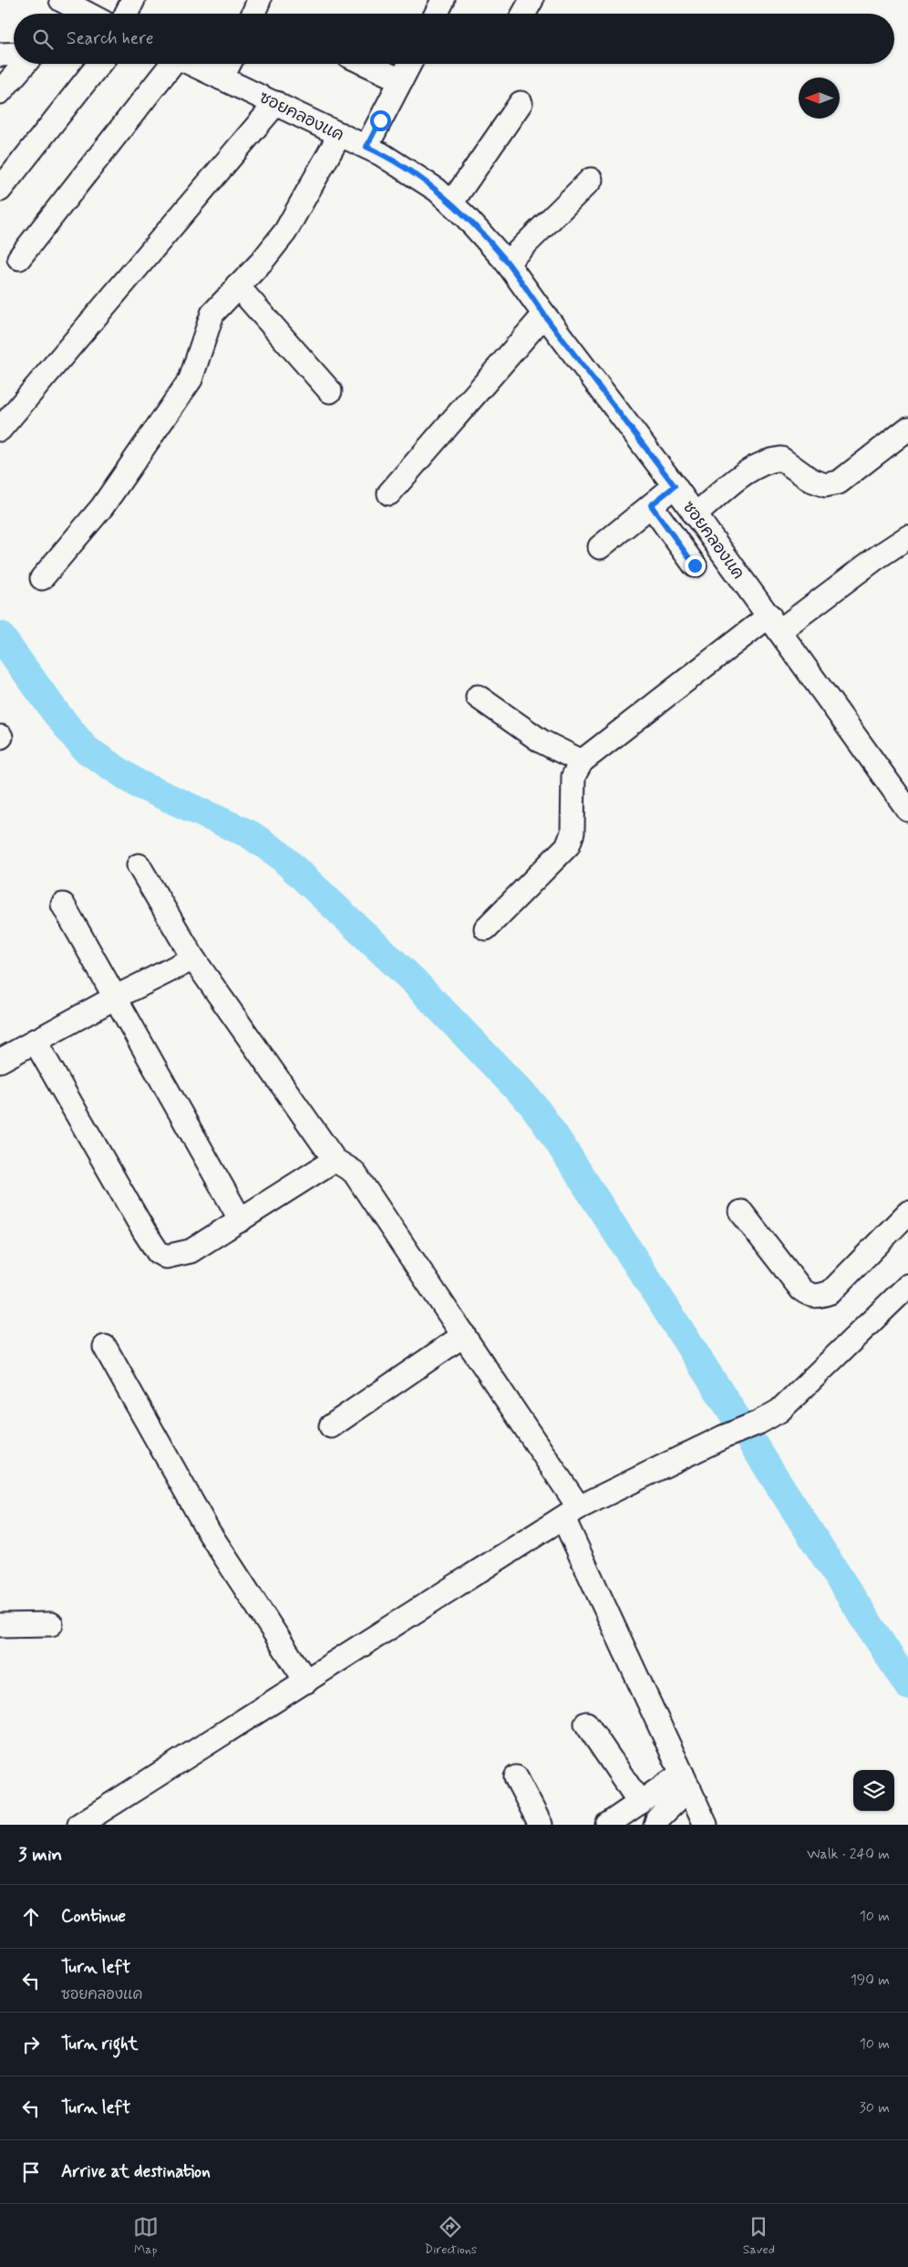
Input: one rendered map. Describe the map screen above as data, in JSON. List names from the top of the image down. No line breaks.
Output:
{"streets":{"street":["ซอยคลองแค"]},"north":"left","page":{"search":"Search here","heading":["3 min","Walk · 240 m"],"list":[["Continue","10 m"],["Turn left","ซอยคลองแค","190 m"],["Turn right","10 m"],["Turn left","30 m"],"Arrive at destination"],"nav":["Map","Directions","Saved"]}}
